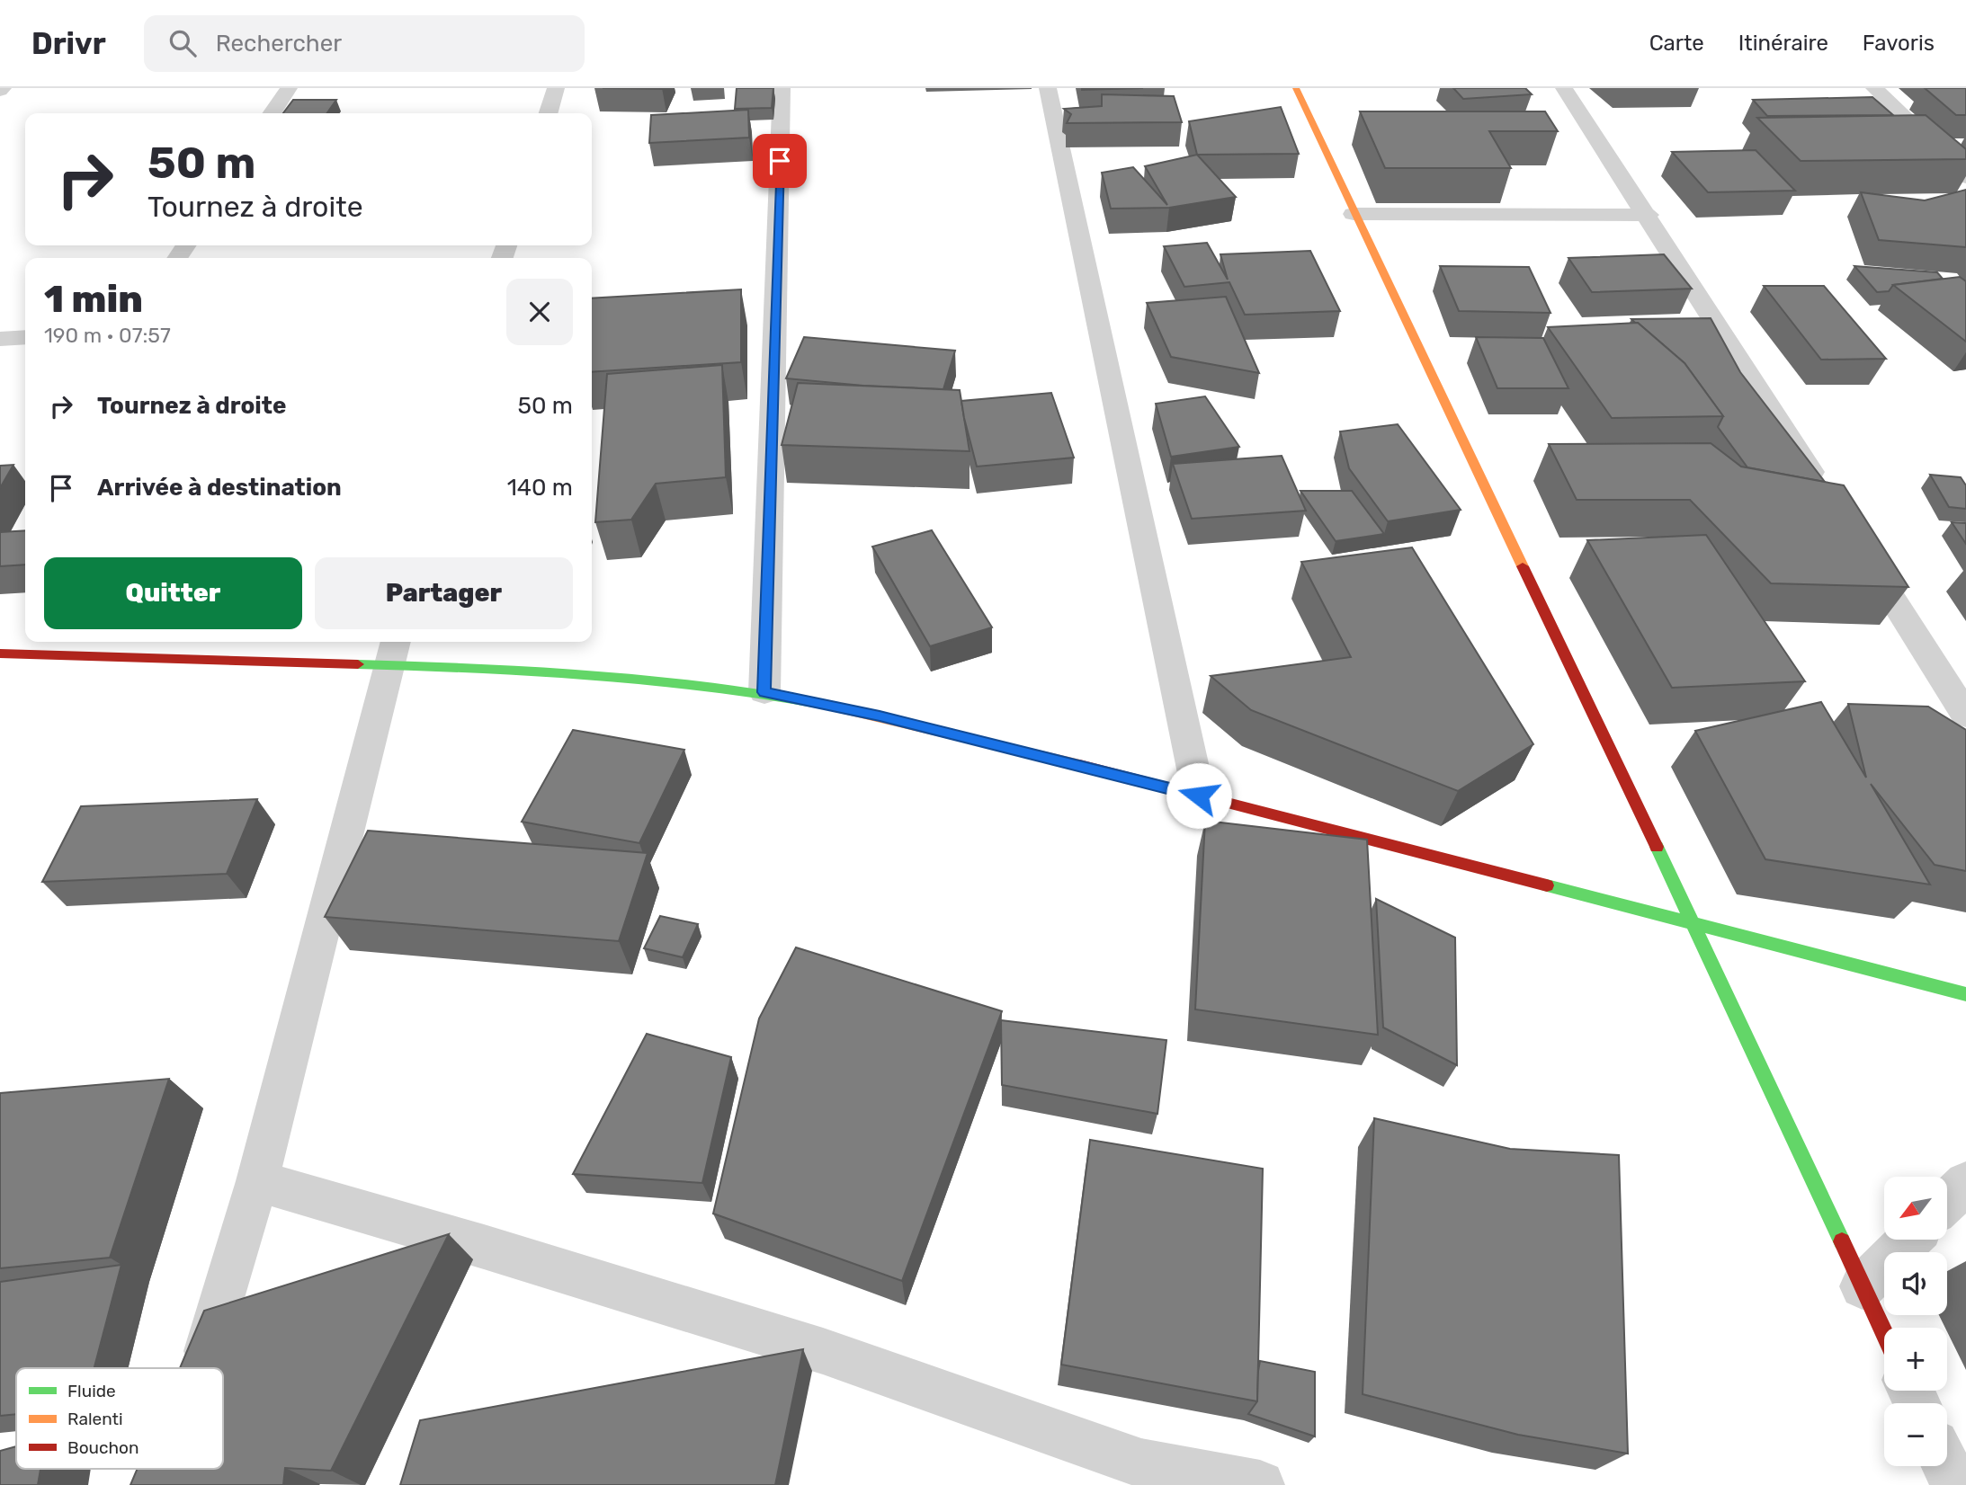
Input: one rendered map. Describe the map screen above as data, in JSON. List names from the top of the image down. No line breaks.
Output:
{"legend":["Fluide","Ralenti","Bouchon"],"north":"bottom left","page":{"header":"Drivr","search":"Rechercher","nav":["Carte","Itinéraire","Favoris"],"turn":["50 m","Tournez à droite"],"heading":["1 min","190 m · 07:57"],"list":[{"name":"Tournez à droite","value":"50 m"},{"name":"Arrivée à destination","value":"140 m"}],"buttons":["Quitter","Partager"],"map_buttons":["+","−"]}}
